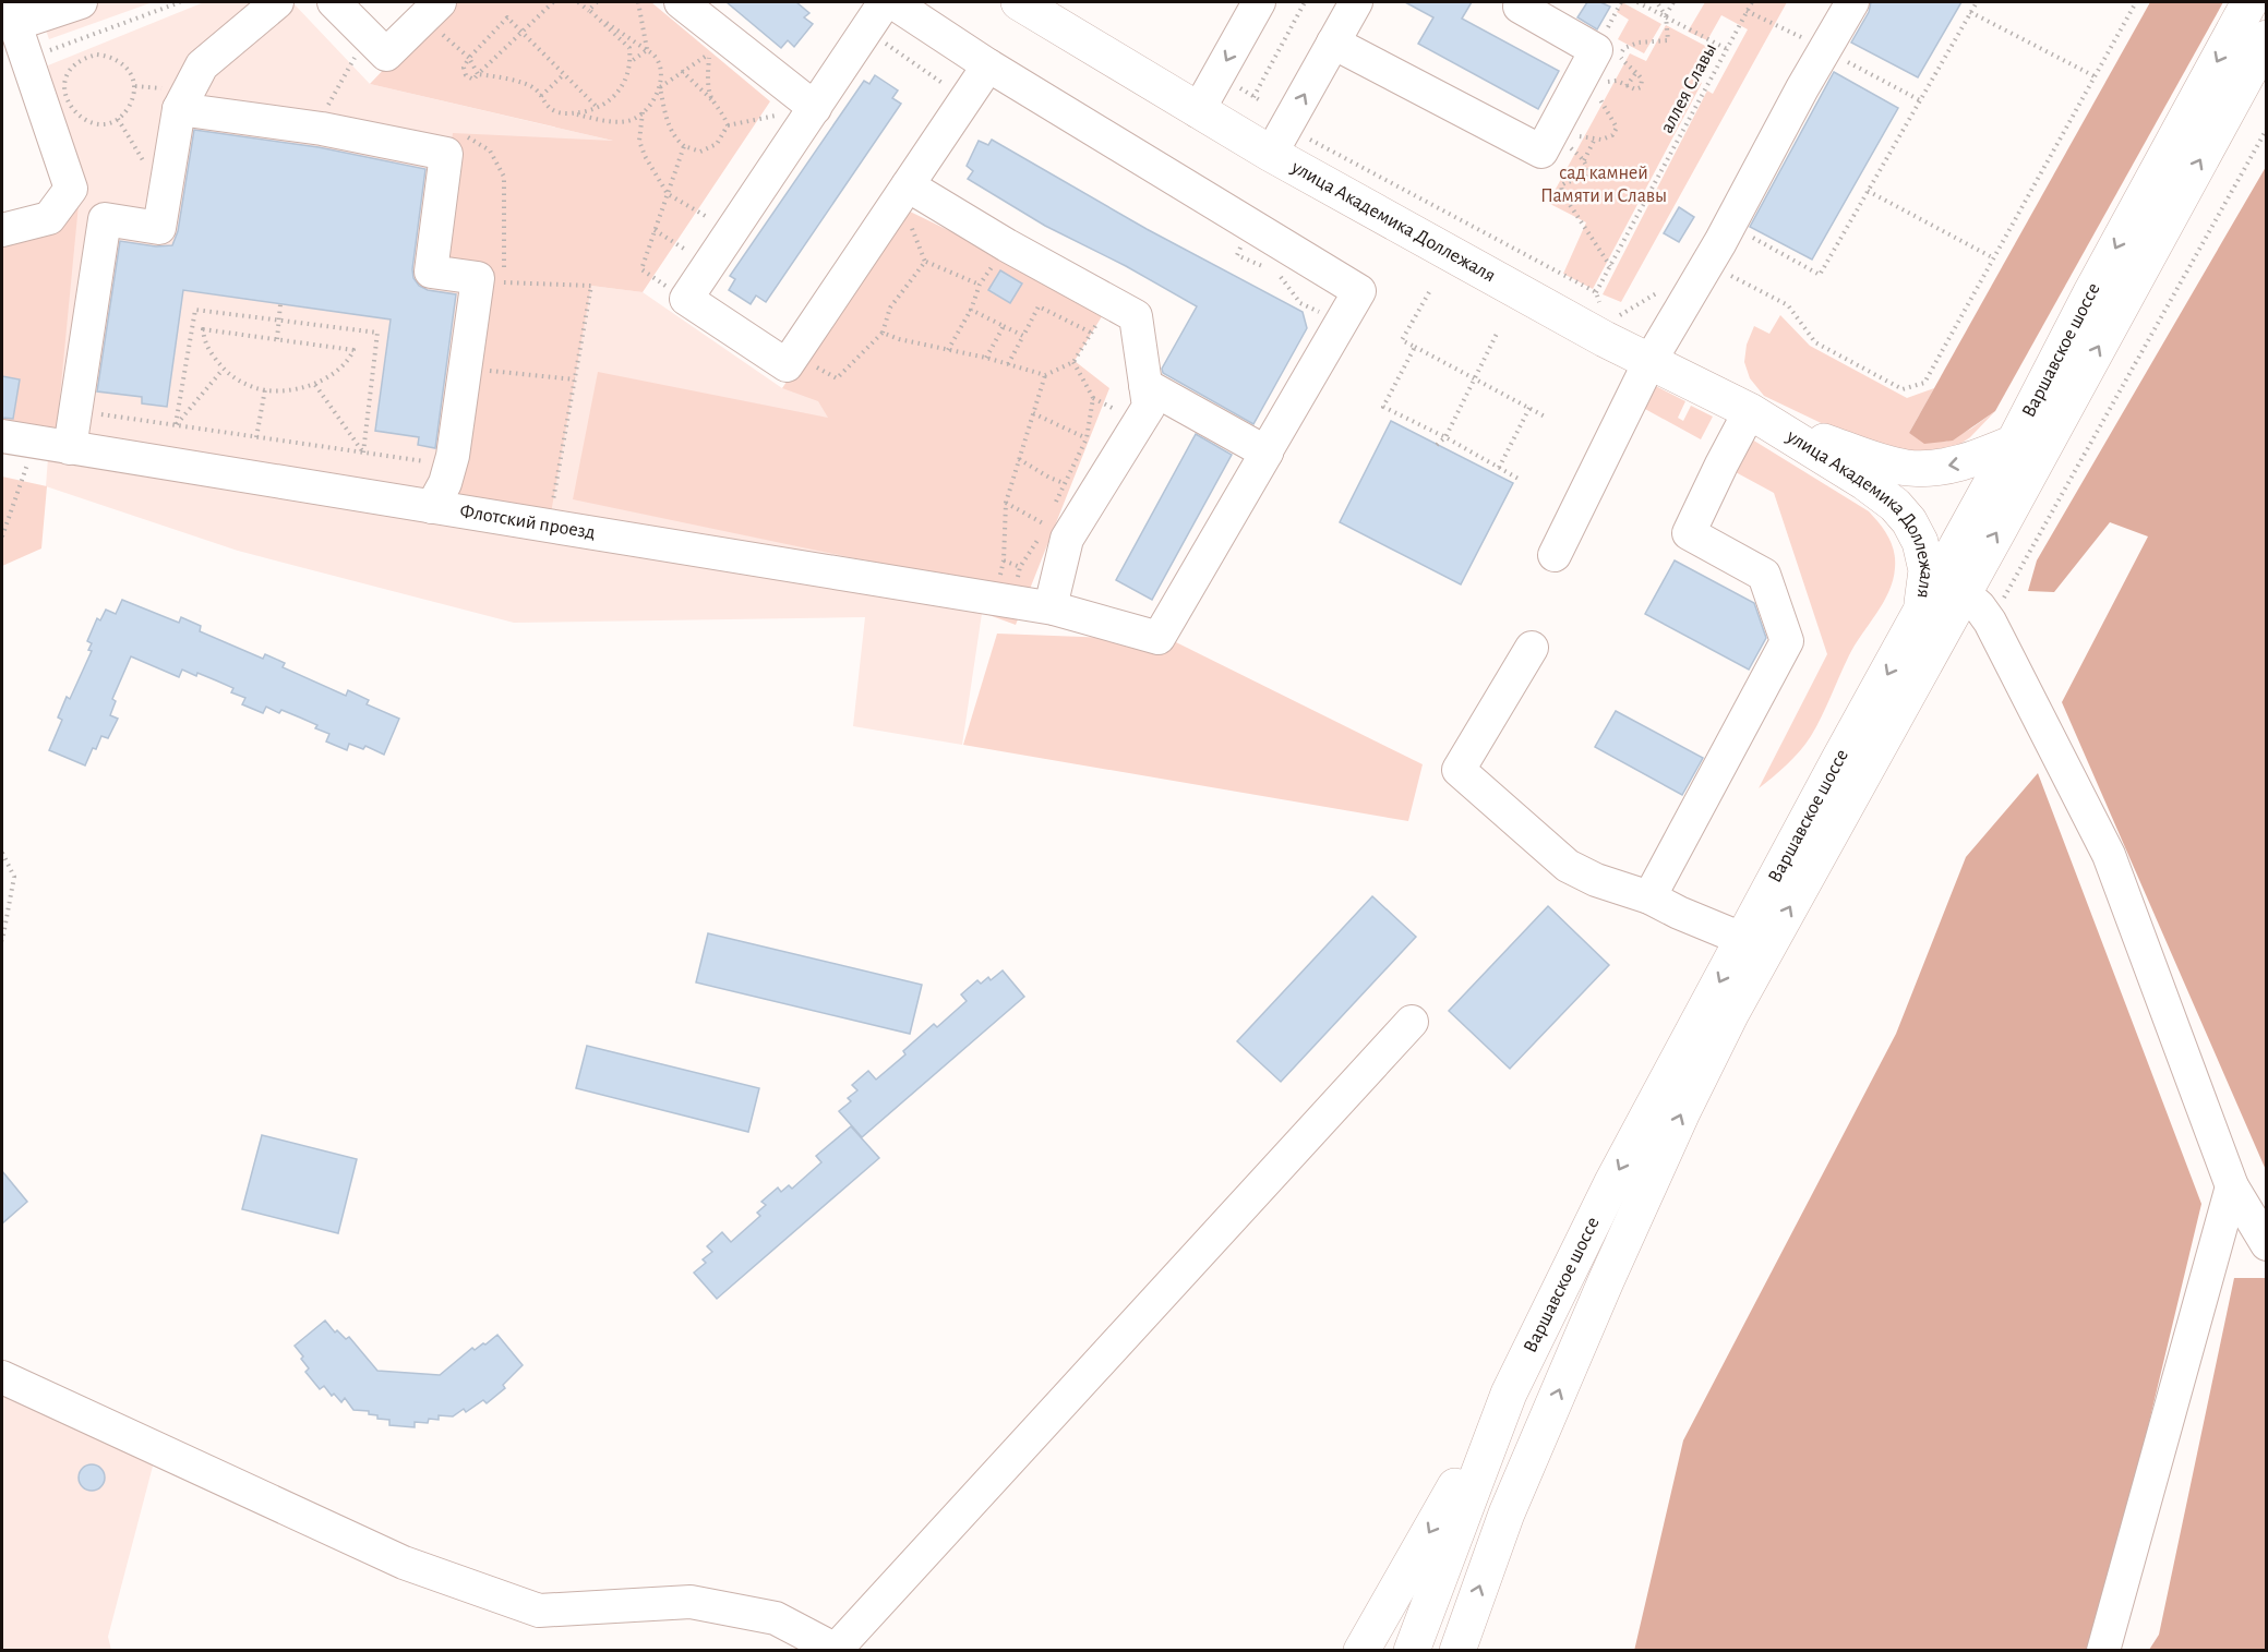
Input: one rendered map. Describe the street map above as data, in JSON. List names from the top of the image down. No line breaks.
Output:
{"streets":{"main road":["улица Академика Доллежаля","Варшавское шоссе"],"street":["Флотский проезд"],"path":["аллея Славы"]},"crossings":[["улица Академика Доллежаля","Варшавское шоссе"]],"parks":["сад камней Памяти и Славы"]}
